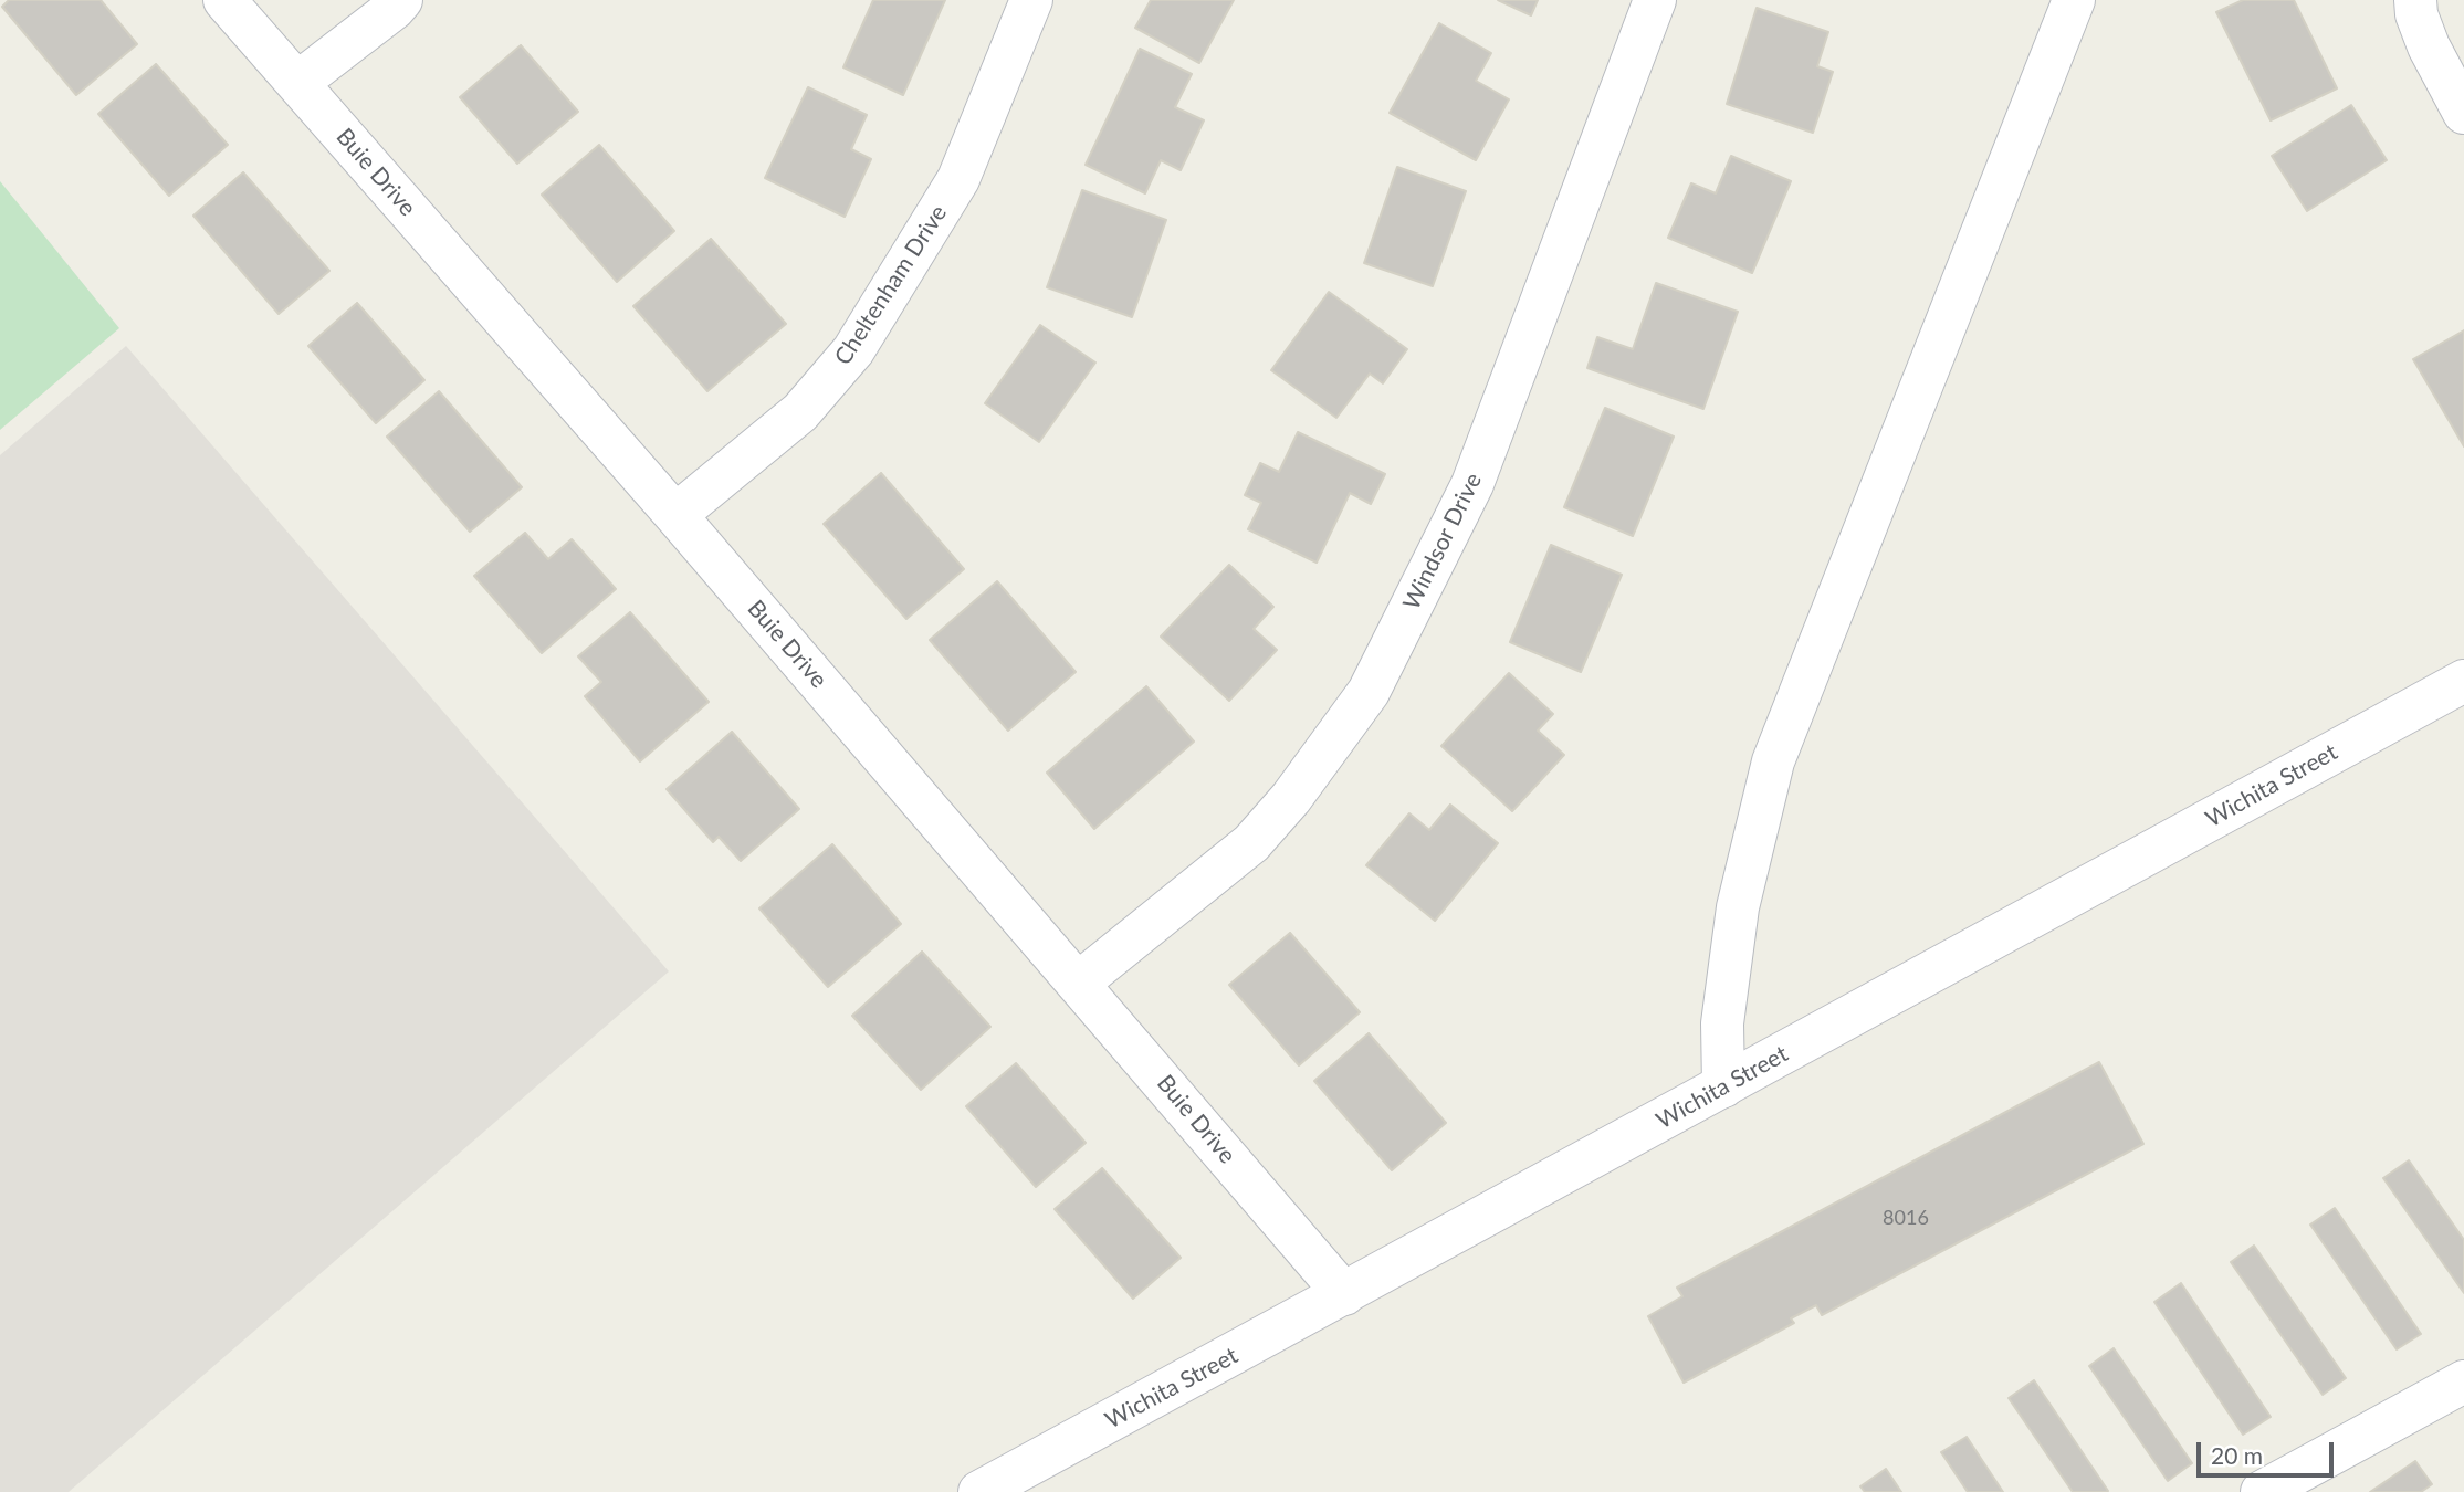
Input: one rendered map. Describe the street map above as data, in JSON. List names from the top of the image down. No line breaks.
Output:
{"streets":{"street":["Buie Drive","Cheltenham Drive","Windsor Drive","Wichita Street"]},"crossings":[["Buie Drive","Cheltenham Drive"],["Buie Drive","Windsor Drive"],["Buie Drive","Wichita Street"]],"house_numbers":["8016"],"scale_bar":"20 m"}
